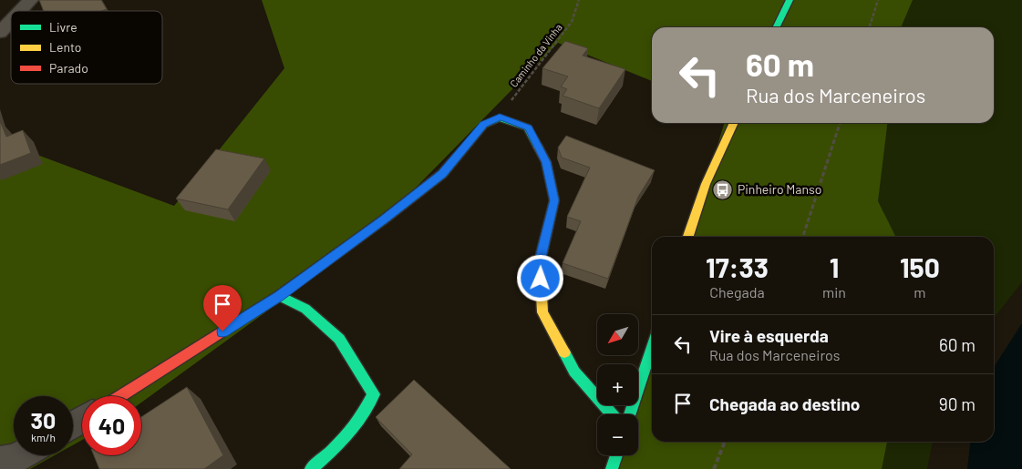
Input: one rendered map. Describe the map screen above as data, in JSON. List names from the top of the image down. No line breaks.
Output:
{"streets":{"path":["Caminho da Vinha"]},"places":{"bus stop":["Pinheiro Manso"]},"legend":["Livre","Lento","Parado"],"north":"bottom left","page":{"turn":["60 m","Rua dos Marceneiros"],"eta":["17:33","Chegada","1","min","150","m"],"map_buttons":["+","−"],"list":[{"name":"Vire à esquerda","note":"Rua dos Marceneiros","value":"60 m"},{"name":"Chegada ao destino","value":"90 m"}],"speed":"30 km/h","limit":"40"}}
